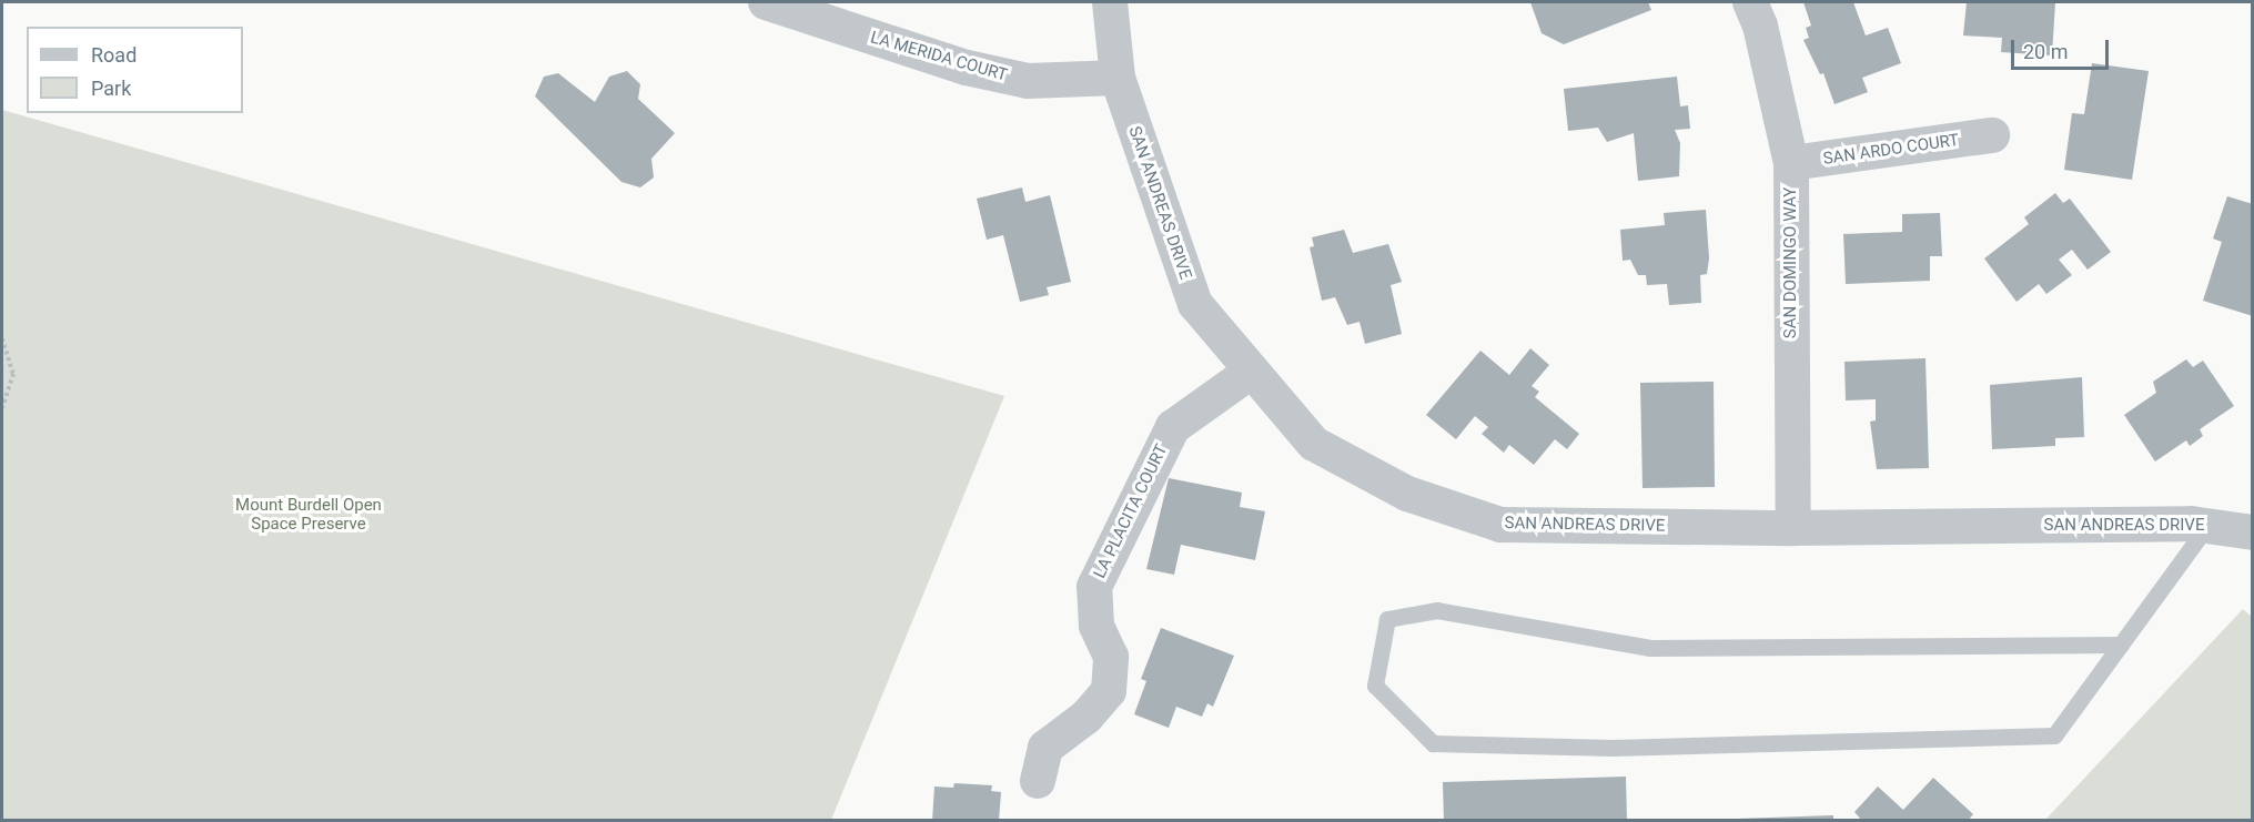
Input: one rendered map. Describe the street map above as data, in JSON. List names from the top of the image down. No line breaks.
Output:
{"streets":{"street":["LA MERIDA COURT","SAN ARDO COURT","SAN ANDREAS DRIVE","SAN DOMINGO WAY","LA PLACITA COURT"]},"crossings":[["LA MERIDA COURT","SAN ANDREAS DRIVE"],["SAN ARDO COURT","SAN DOMINGO WAY"],["SAN ANDREAS DRIVE","SAN DOMINGO WAY"],["SAN ANDREAS DRIVE","LA PLACITA COURT"]],"parks":["Mount Burdell Open Space Preserve"],"legend":["Road","Park"],"scale_bar":"20 m"}
